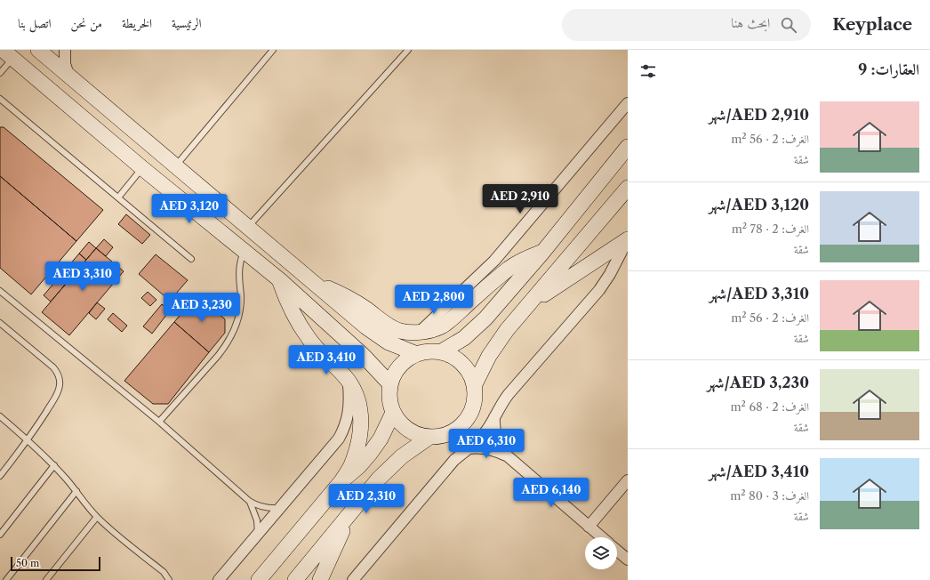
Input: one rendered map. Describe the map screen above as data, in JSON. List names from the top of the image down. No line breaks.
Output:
{"scale_bar":"50 m","page":{"header":"Keyplace","search":"ابحث هنا","nav":["الرئيسية","الخريطة","من نحن","اتصل بنا"],"heading":"العقارات: 9","list":[{"name":"AED 2,910/شهر","note":"الغرف: 2 · 56 m² · شقة"},{"name":"AED 3,120/شهر","note":"الغرف: 2 · 78 m² · شقة"},{"name":"AED 3,310/شهر","note":"الغرف: 2 · 56 m² · شقة"},{"name":"AED 3,230/شهر","note":"الغرف: 2 · 68 m² · شقة"},{"name":"AED 3,410/شهر","note":"الغرف: 3 · 80 m² · شقة"}],"price":["AED 2,910","AED 3,120","AED 3,310","AED 2,800","AED 3,230","AED 3,410","AED 6,310","AED 6,140","AED 2,310"],"scale":"50 m"}}
